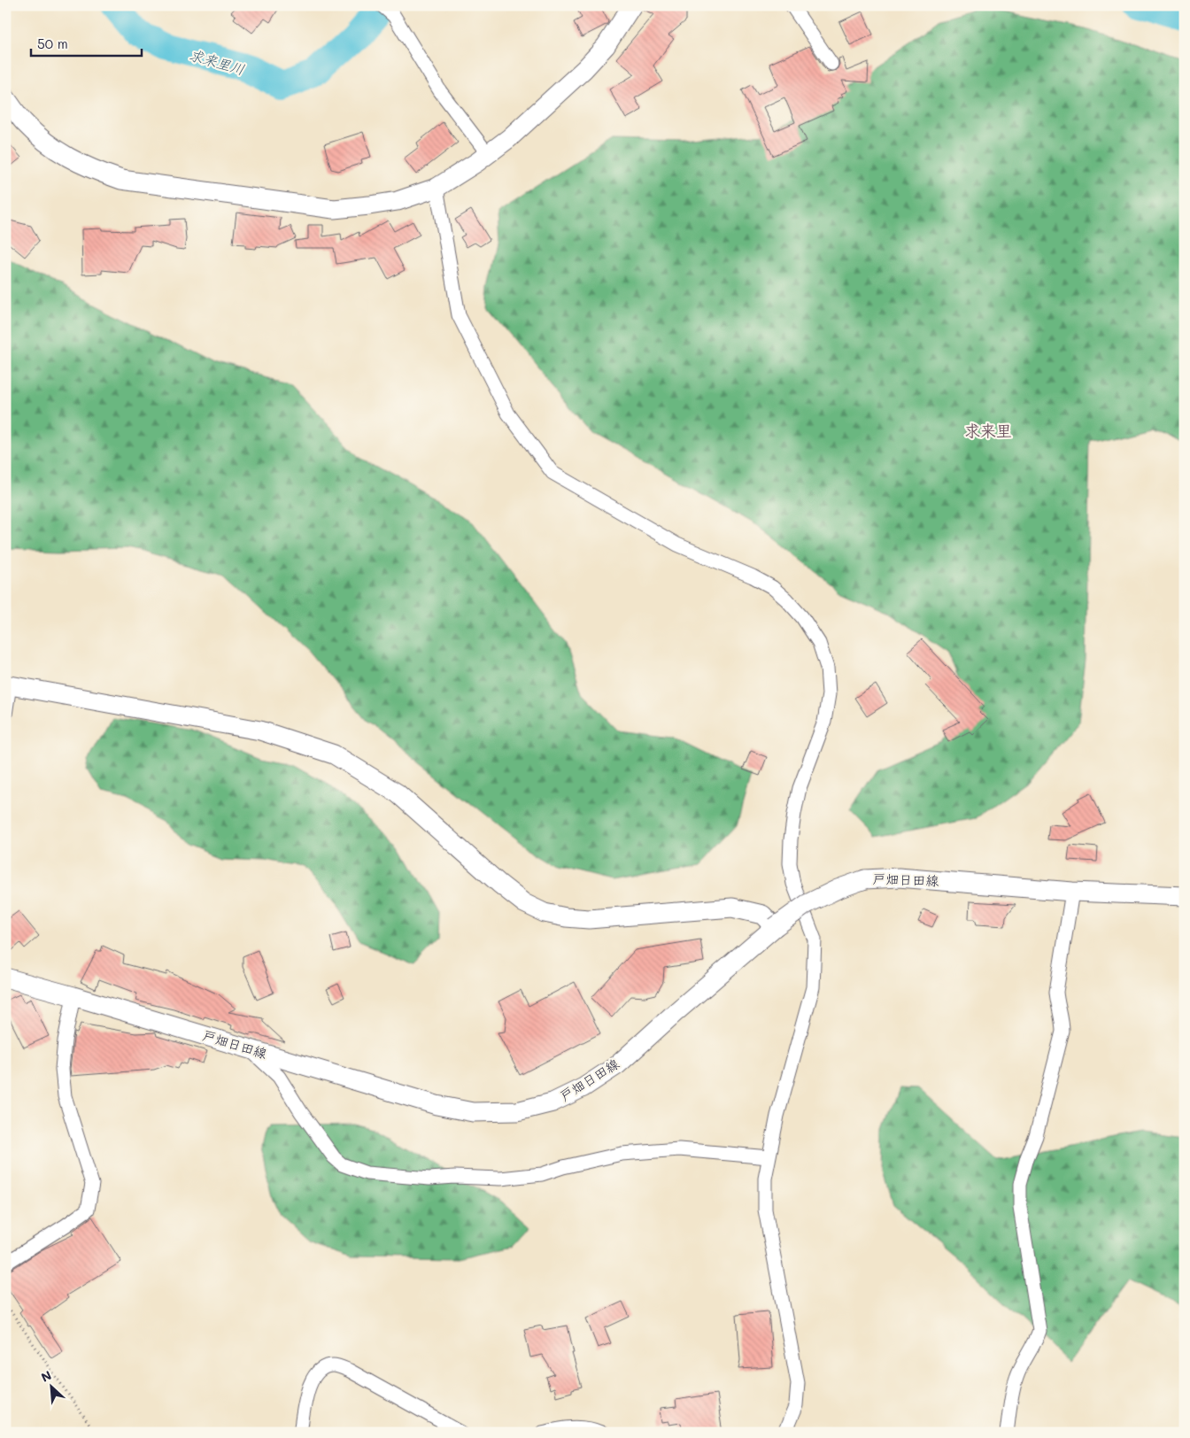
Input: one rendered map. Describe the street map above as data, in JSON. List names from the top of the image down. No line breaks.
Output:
{"streets":{"street":["戸畑日田線"]},"districts":["求来里"],"water":["求来里川"],"scale_bar":"50 m","north":"top left"}
